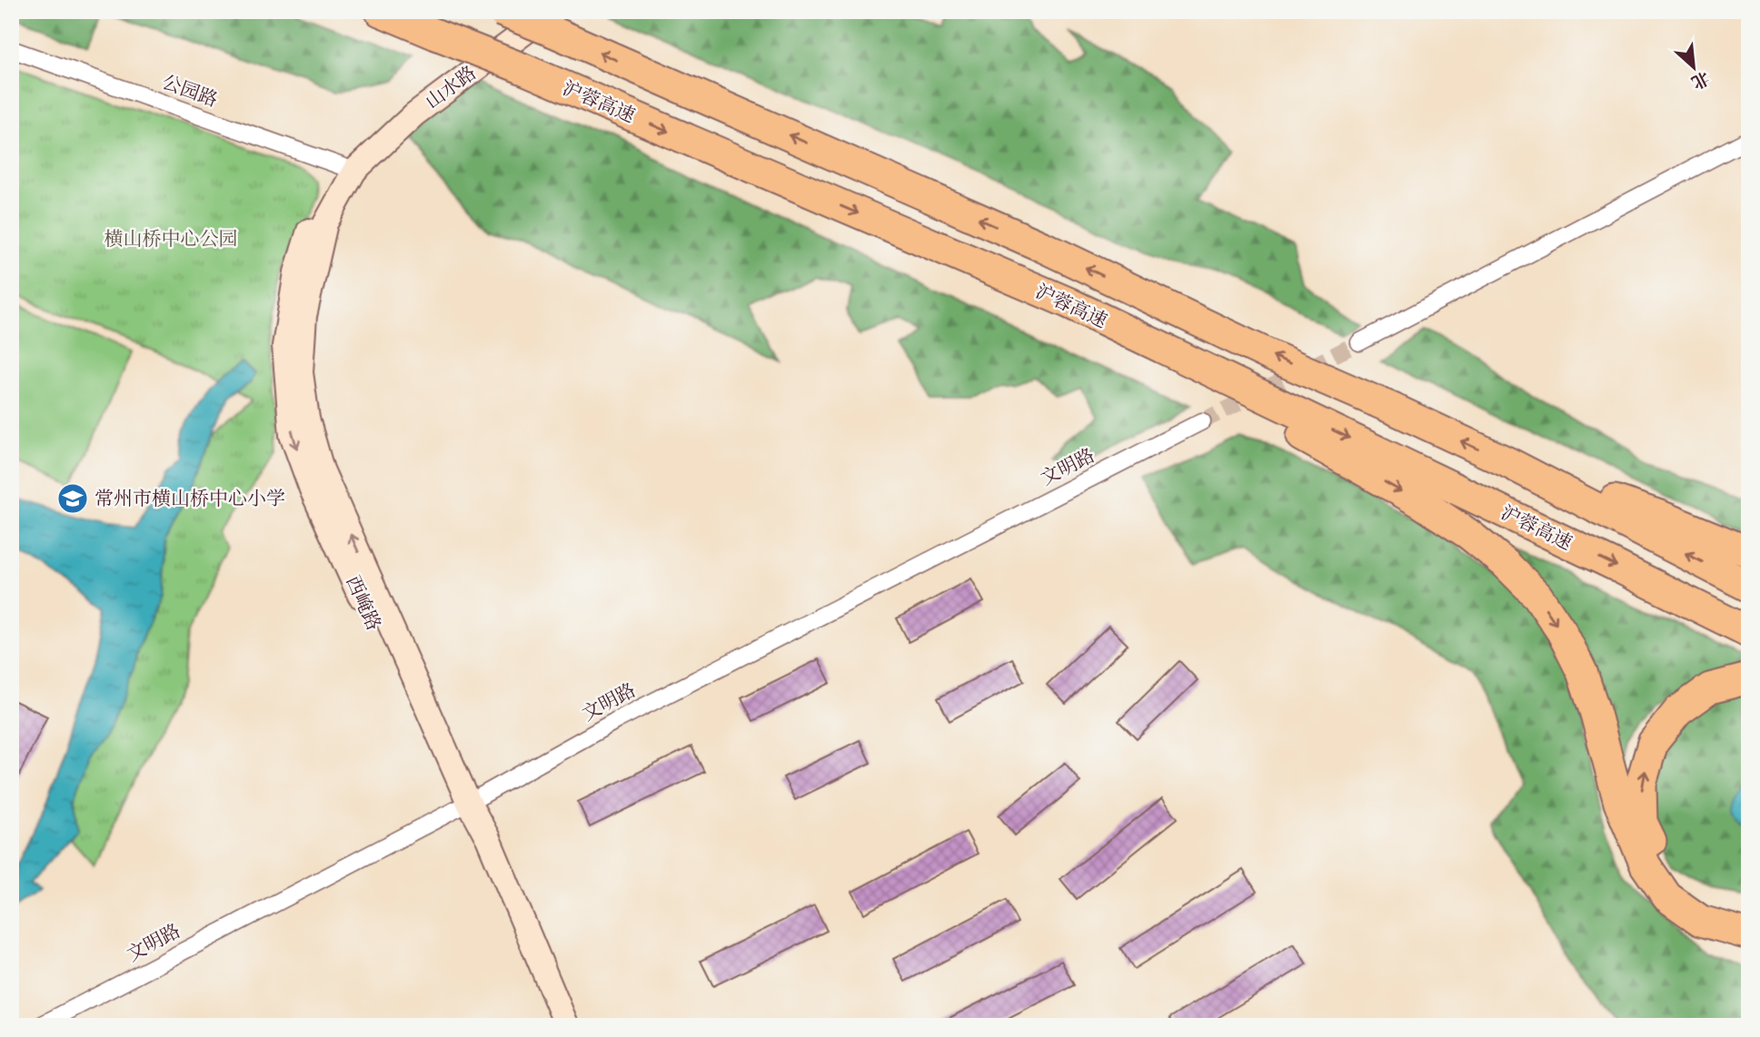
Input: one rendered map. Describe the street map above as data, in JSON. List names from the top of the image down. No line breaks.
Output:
{"streets":{"highway":["沪蓉高速"],"street":["山水路","公园路","文明路","西崦路"]},"crossings":[["山水路","公园路"],["山水路","西崦路"],["公园路","西崦路"],["文明路","西崦路"]],"parks":["横山桥中心公园"],"places":{"school or university":["常州市横山桥中心小学"]},"north":"bottom right"}
